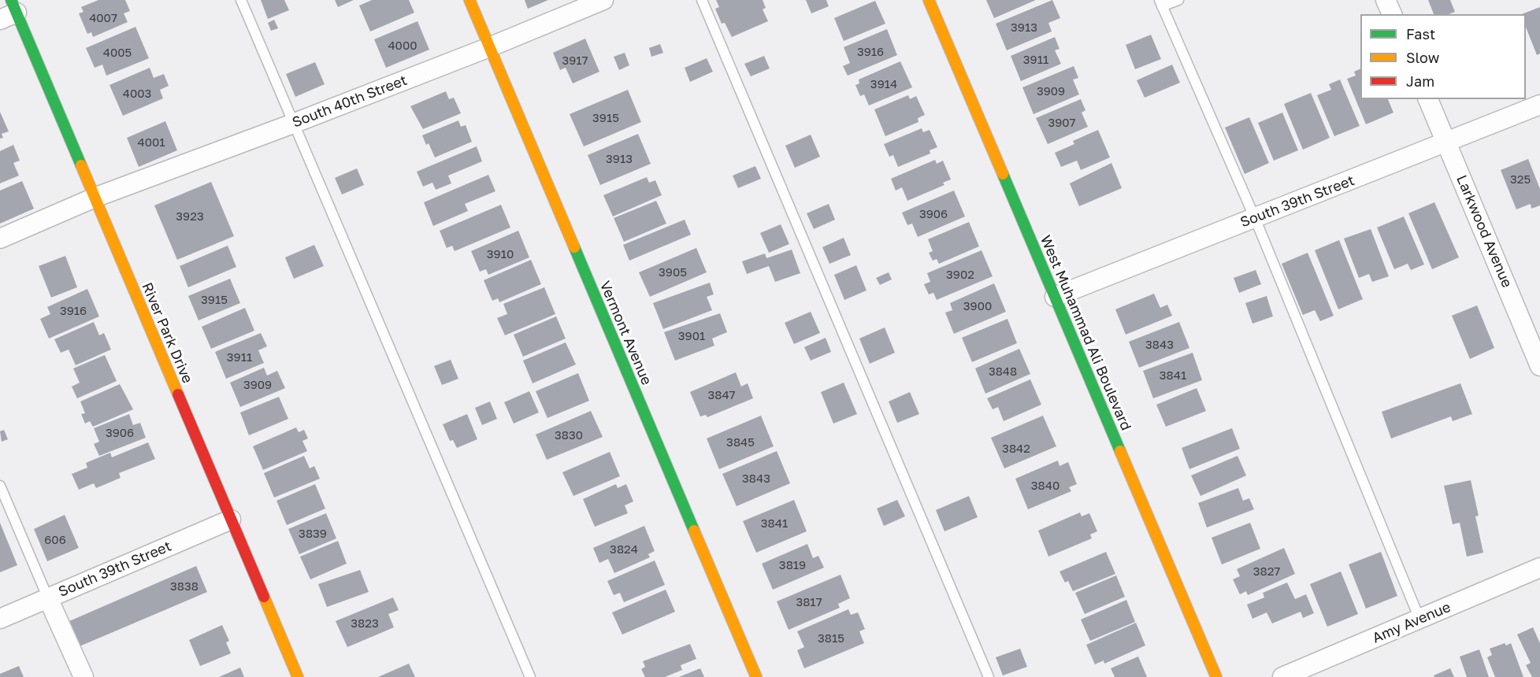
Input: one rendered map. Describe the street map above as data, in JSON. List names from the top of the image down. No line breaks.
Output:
{"streets":{"street":["South 40th Street","South 39th Street","Larkwood Avenue","River Park Drive","Vermont Avenue","West Muhammad Ali Boulevard","Amy Avenue"]},"crossings":[["South 40th Street","River Park Drive"],["South 40th Street","Vermont Avenue"],["South 39th Street","Larkwood Avenue"],["South 39th Street","River Park Drive"],["South 39th Street","West Muhammad Ali Boulevard"]],"house_numbers":["4007","3913","4000","3916","4005","3911","3917","3914","3909","4003","3915","3907","4001","3913","325","3906","3923","3910","3905","3902","3915","3900","3916","3901","3843","3911","3848","3841","3909","3847","3906","3830","3845","3842","3843","3840","3841","3839","606","3824","3819","3827","3838","3817","3823","3815"],"legend":["Fast","Slow","Jam"]}
